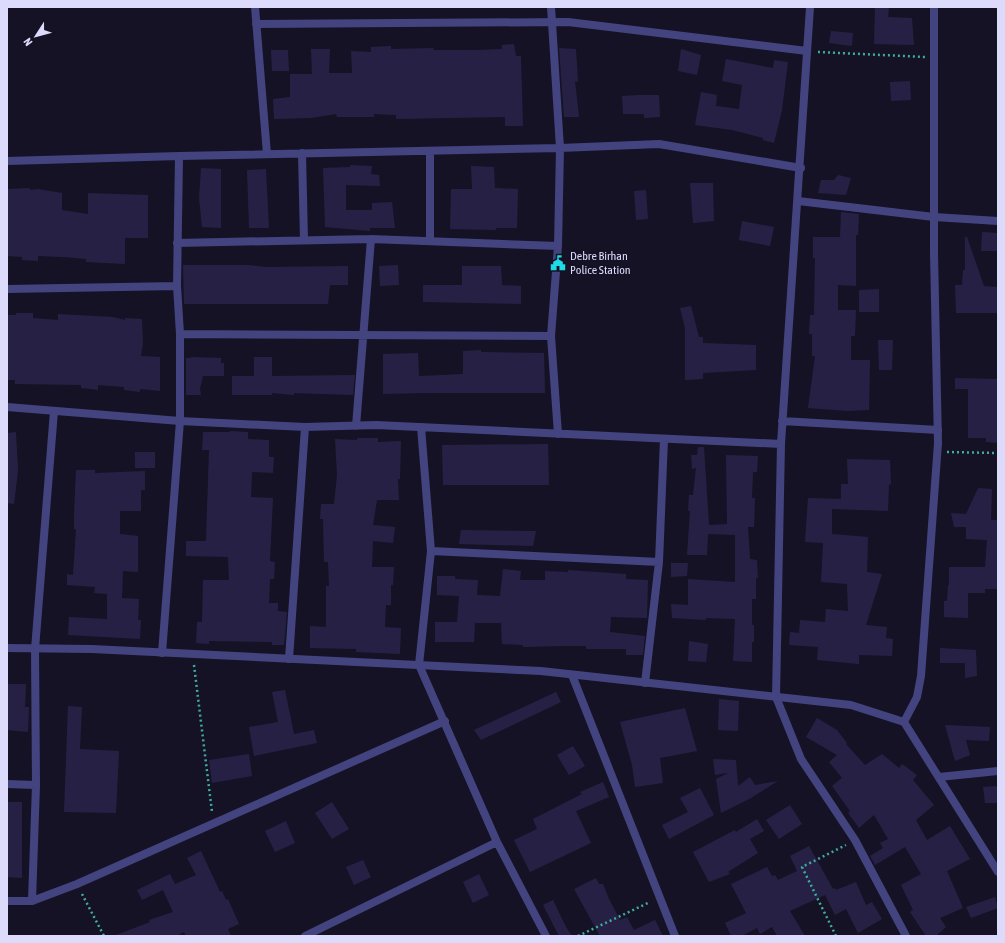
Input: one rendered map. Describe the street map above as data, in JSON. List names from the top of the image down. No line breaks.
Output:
{"places":{"public building":["Debre Birhan Police Station"]},"north":"bottom left"}
